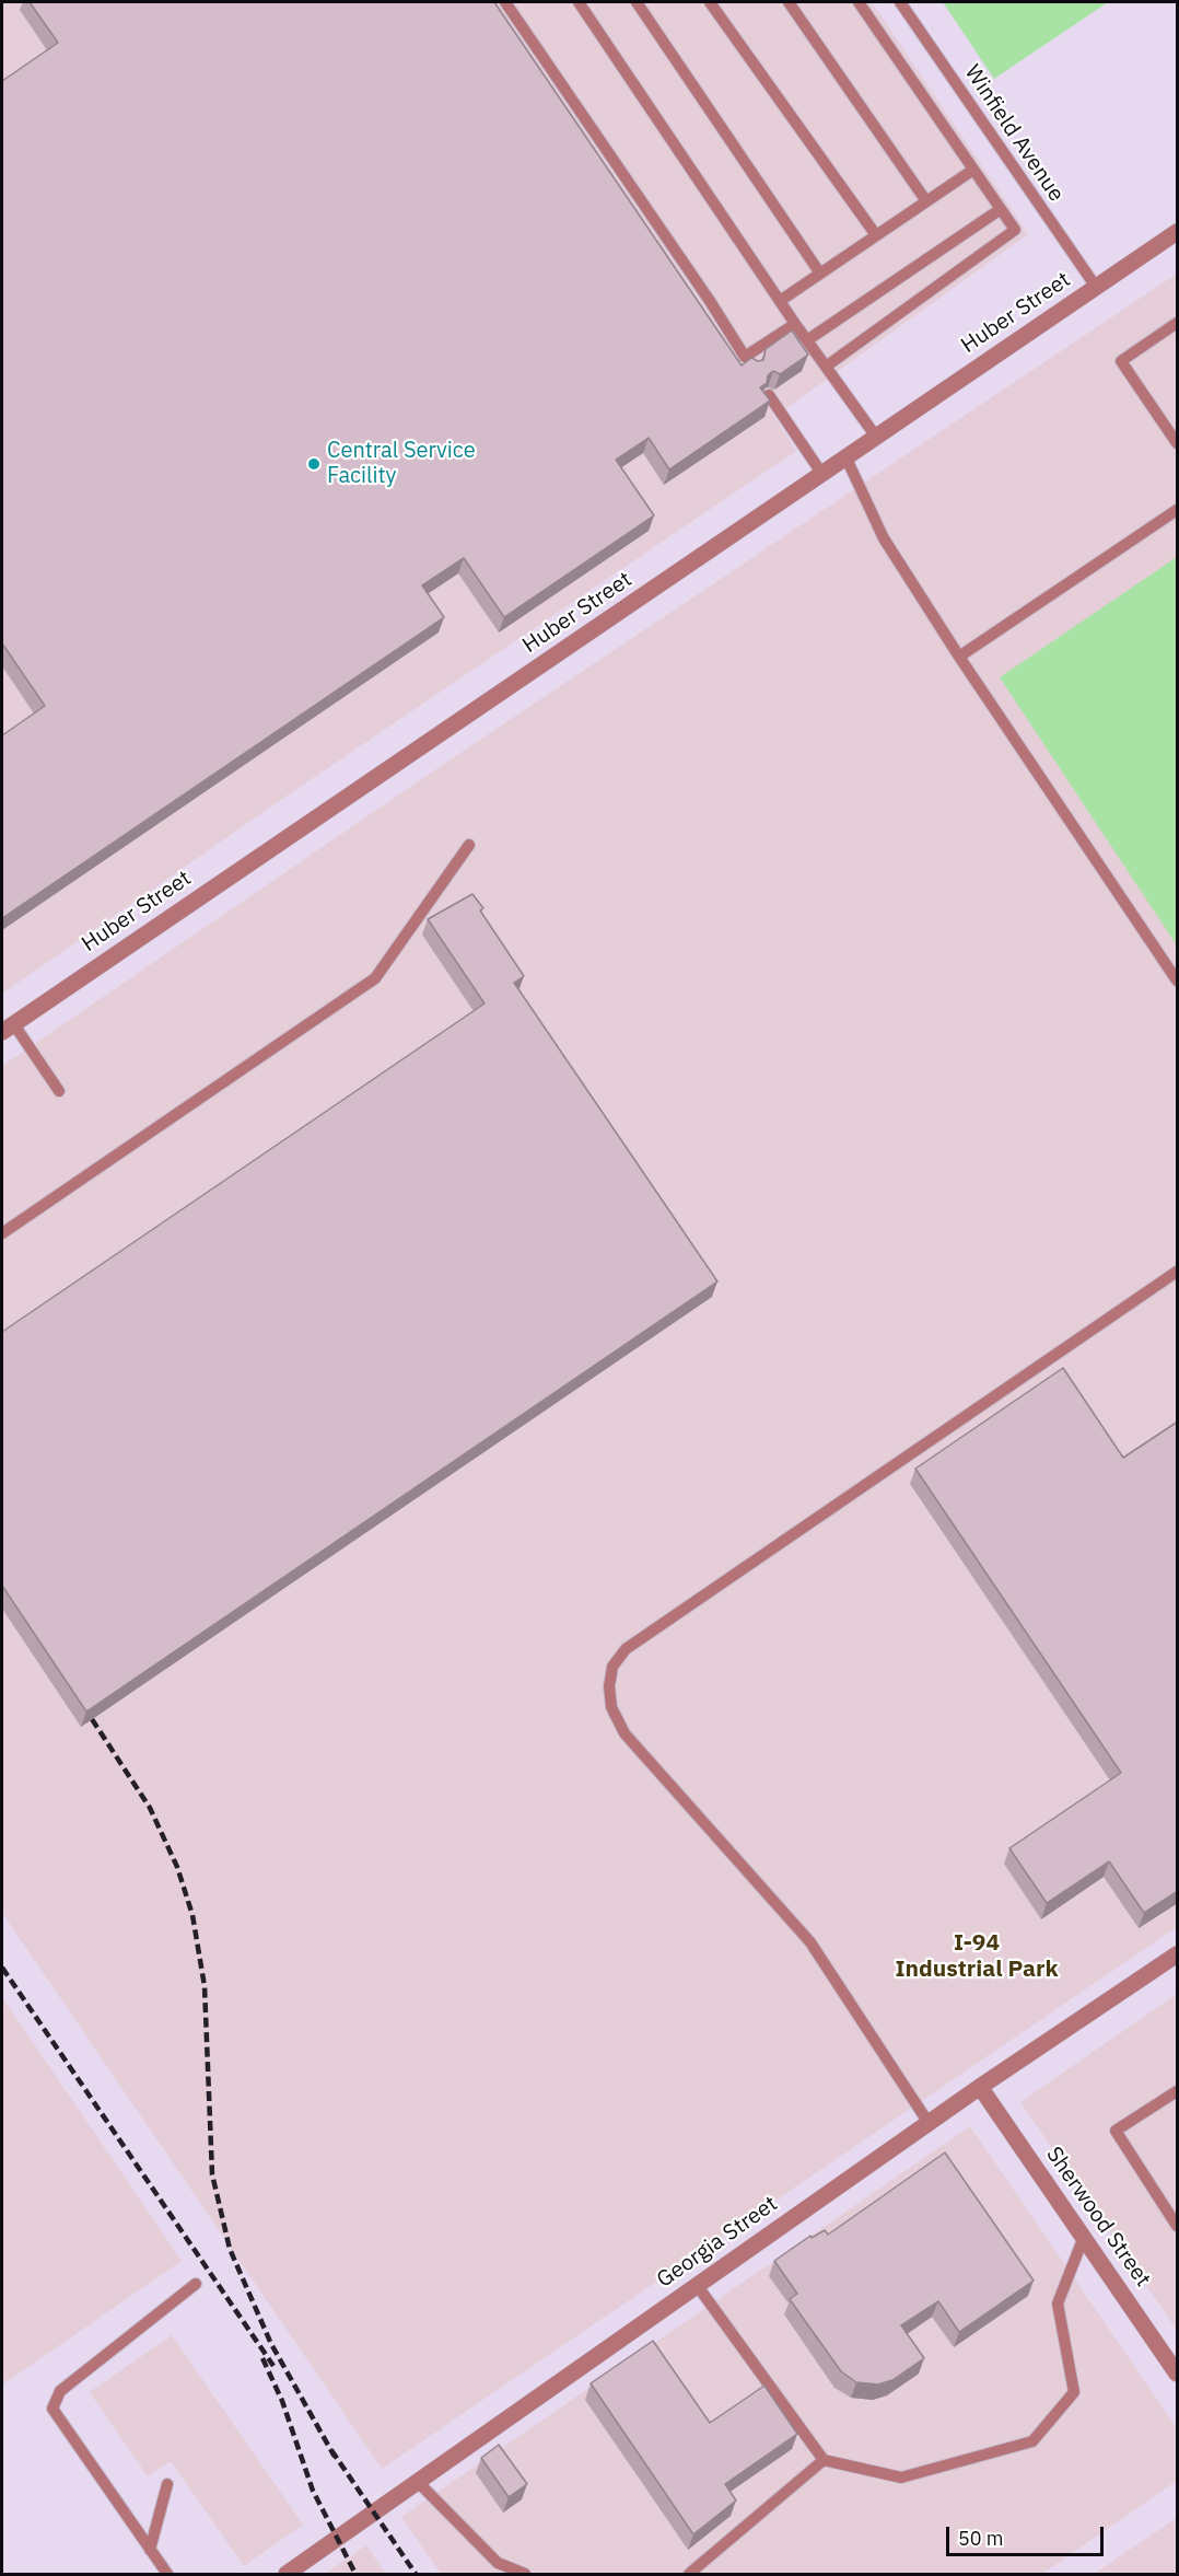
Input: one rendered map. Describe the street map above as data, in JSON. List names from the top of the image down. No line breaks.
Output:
{"streets":{"street":["Huber Street","Sherwood Street","Georgia Street"],"lane":["Winfield Avenue"]},"crossings":[["Winfield Avenue","Huber Street"],["Sherwood Street","Georgia Street"]],"districts":["I-94 Industrial Park"],"places":["Central Service Facility"],"scale_bar":"50 m"}
